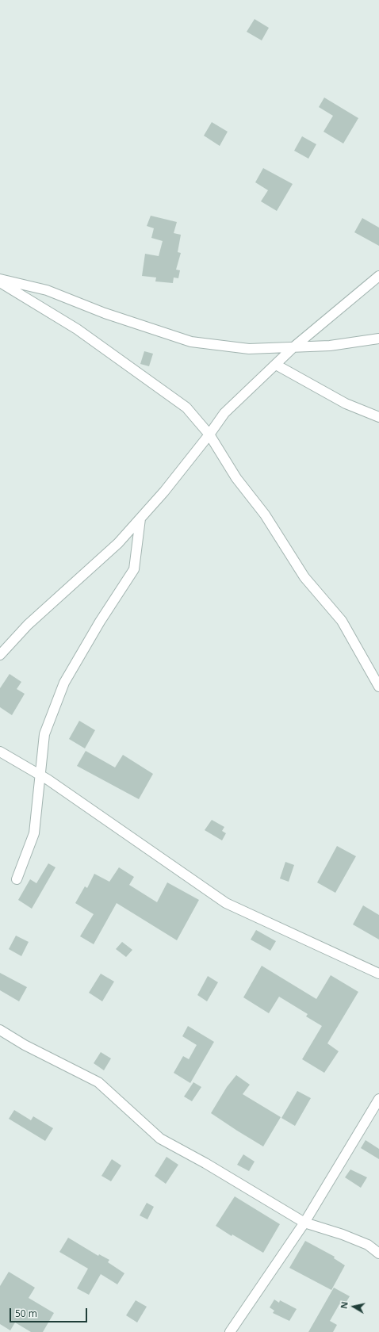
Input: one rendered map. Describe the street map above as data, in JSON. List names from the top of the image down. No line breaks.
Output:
{"scale_bar":"50 m","north":"left"}
